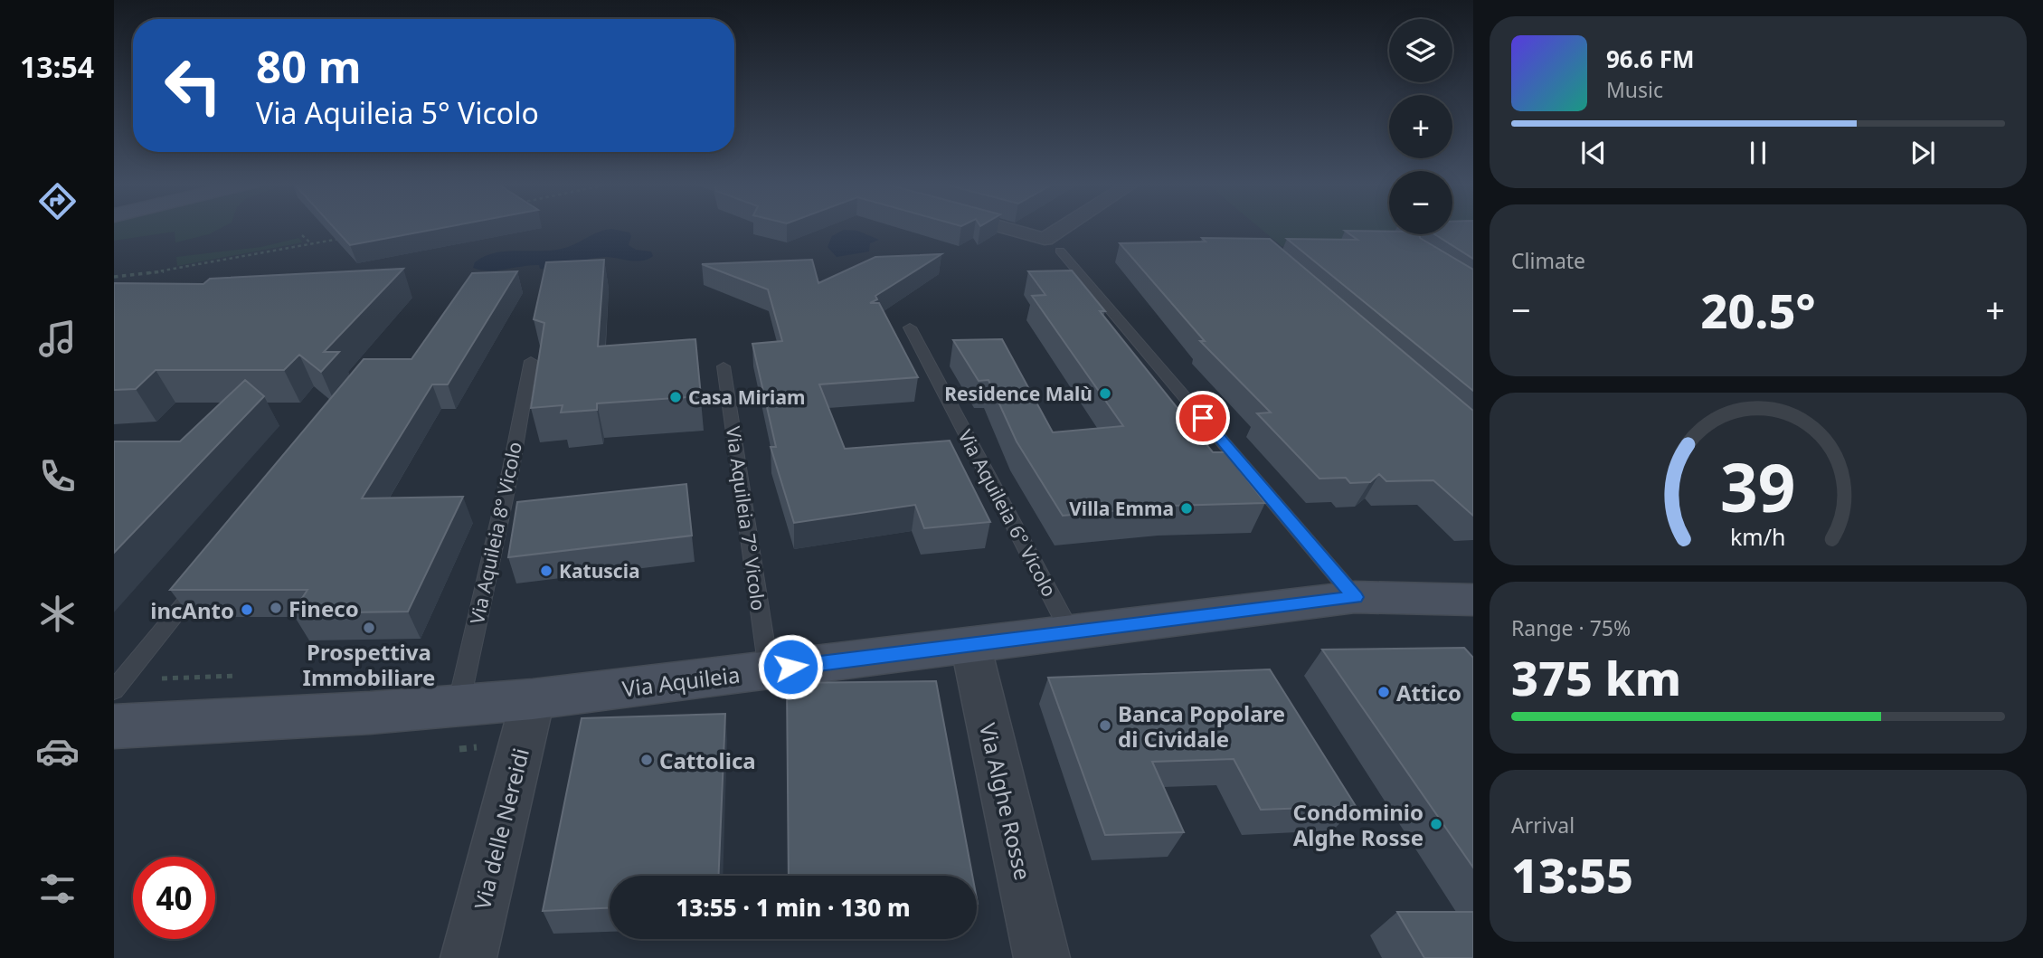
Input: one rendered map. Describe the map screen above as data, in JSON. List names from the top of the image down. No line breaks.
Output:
{"streets":{"street":["Via Aquileia","Via Alghe Rosse","Via delle Nereidi"],"lane":["Via Aquileia 6° Vicolo","Via Aquileia 7° Vicolo","Via Aquileia 8° Vicolo"]},"crossings":[["Via Aquileia 6° Vicolo","Via Aquileia"],["Via Aquileia 7° Vicolo","Via Aquileia"],["Via Aquileia 8° Vicolo","Via Aquileia"],["Via Aquileia","Via Alghe Rosse"],["Via Aquileia","Via delle Nereidi"]],"places":["Residence Malù","Casa Miriam","Villa Emma","Katuscia","Fineco","incAnto","Prospettiva Immobiliare","Attico","Banca Popolare di Cividale","Cattolica","Condominio Alghe Rosse"],"page":{"tabs":"13:54","map_buttons":["+","−"],"turn":["80 m","Via Aquileia 5° Vicolo"],"song":["96.6 FM","Music"],"tile":["Climate",["Range · 75%","375 km"],["Arrival","13:55"]],"heat":["−","20.5°","+"],"limit":"40","trip":"13:55 · 1 min · 130 m","gauge":["39","km/h"]}}
